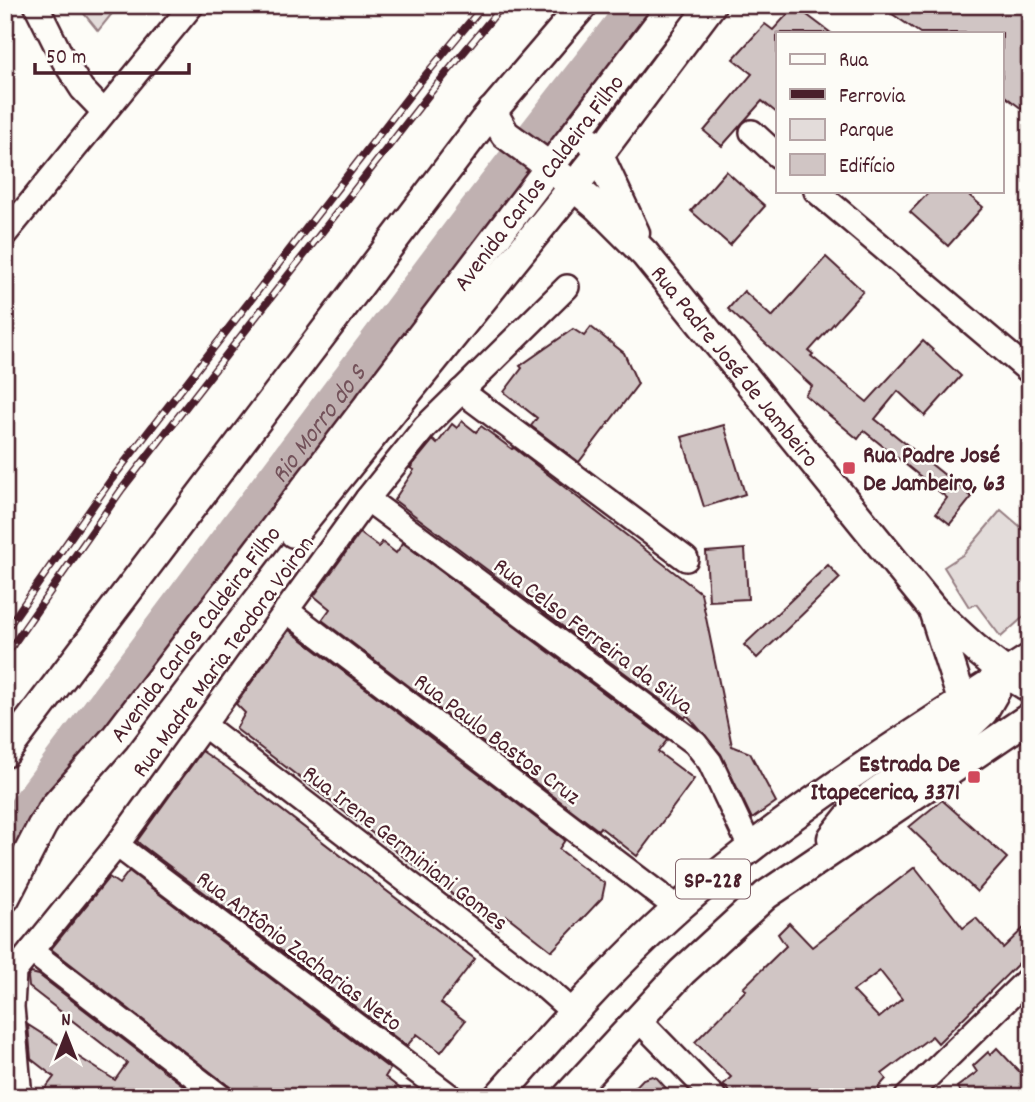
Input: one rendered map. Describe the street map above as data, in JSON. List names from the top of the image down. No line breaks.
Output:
{"streets":{"main road":["Avenida Carlos Caldeira Filho","Rua Padre José de Jambeiro","SP-228"],"street":["Rua Celso Ferreira da Silva","Rua Madre Maria Teodora Voiron","Rua Paulo Bastos Cruz","Rua Irene Germiniani Gomes","Rua Antônio Zacharias Neto"]},"crossings":[["Avenida Carlos Caldeira Filho","Rua Padre José de Jambeiro"],["Rua Padre José de Jambeiro","SP-228"],["Rua Celso Ferreira da Silva","Rua Madre Maria Teodora Voiron"],["Rua Celso Ferreira da Silva","SP-228"],["Rua Madre Maria Teodora Voiron","Rua Paulo Bastos Cruz"],["Rua Madre Maria Teodora Voiron","Rua Irene Germiniani Gomes"],["Rua Madre Maria Teodora Voiron","Rua Antônio Zacharias Neto"],["Rua Paulo Bastos Cruz","SP-228"],["Rua Irene Germiniani Gomes","SP-228"]],"water":["Rio Morro do S"],"places":{"transit":["Rua Padre José De Jambeiro, 63","Estrada De Itapecerica, 3371"]},"legend":["Rua","Ferrovia","Parque","Edifício"],"scale_bar":"50 m","north":"top"}
